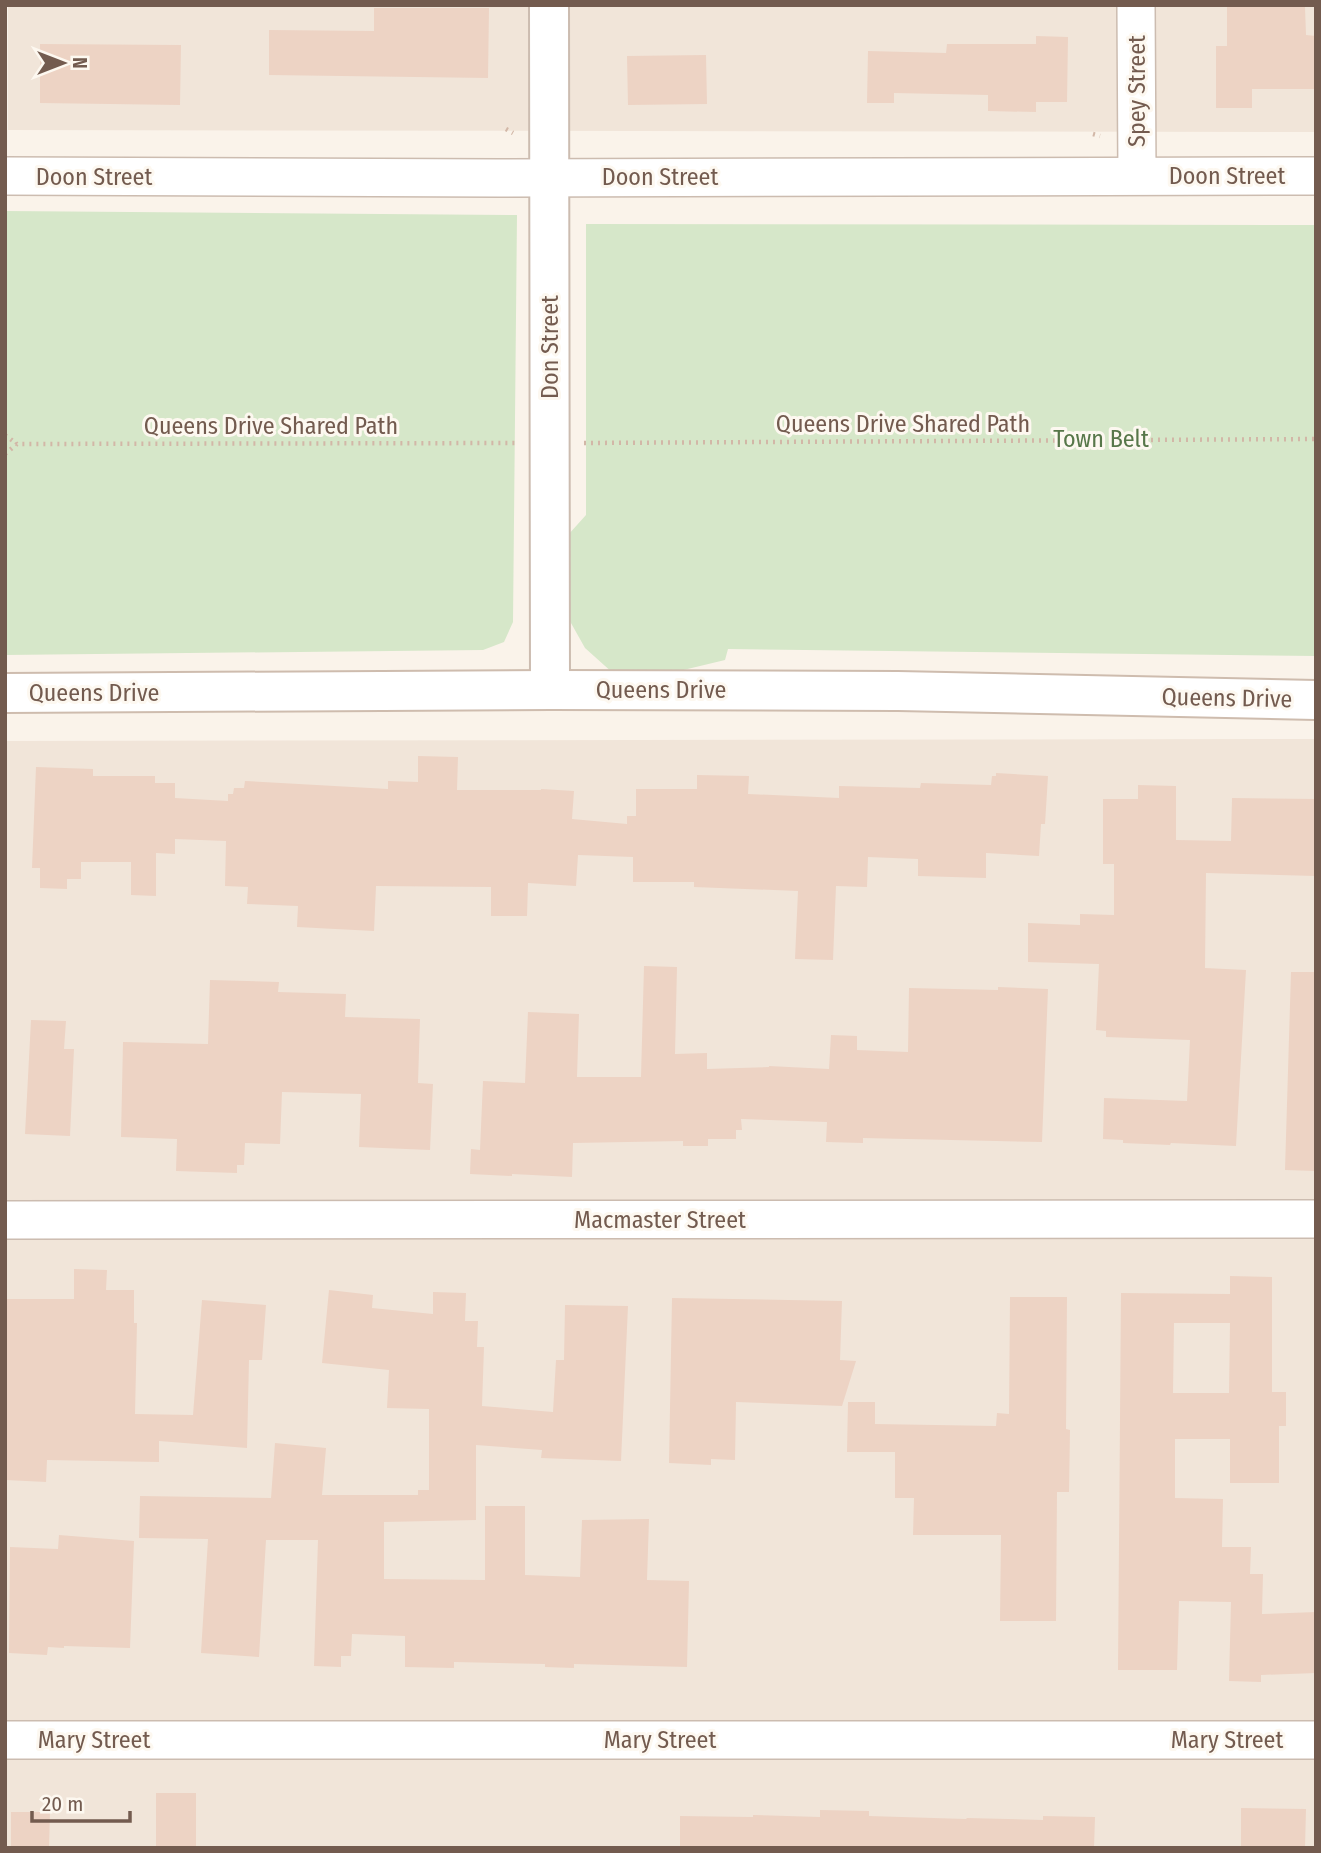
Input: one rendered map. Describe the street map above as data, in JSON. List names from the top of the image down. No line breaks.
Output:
{"streets":{"main road":["Don Street","Queens Drive"],"street":["Spey Street","Doon Street","Macmaster Street","Mary Street"],"path":["Queens Drive Shared Path"]},"crossings":[["Spey Street","Doon Street"],["Doon Street","Don Street"],["Don Street","Queens Drive"]],"parks":["Town Belt"],"scale_bar":"20 m","north":"right"}
